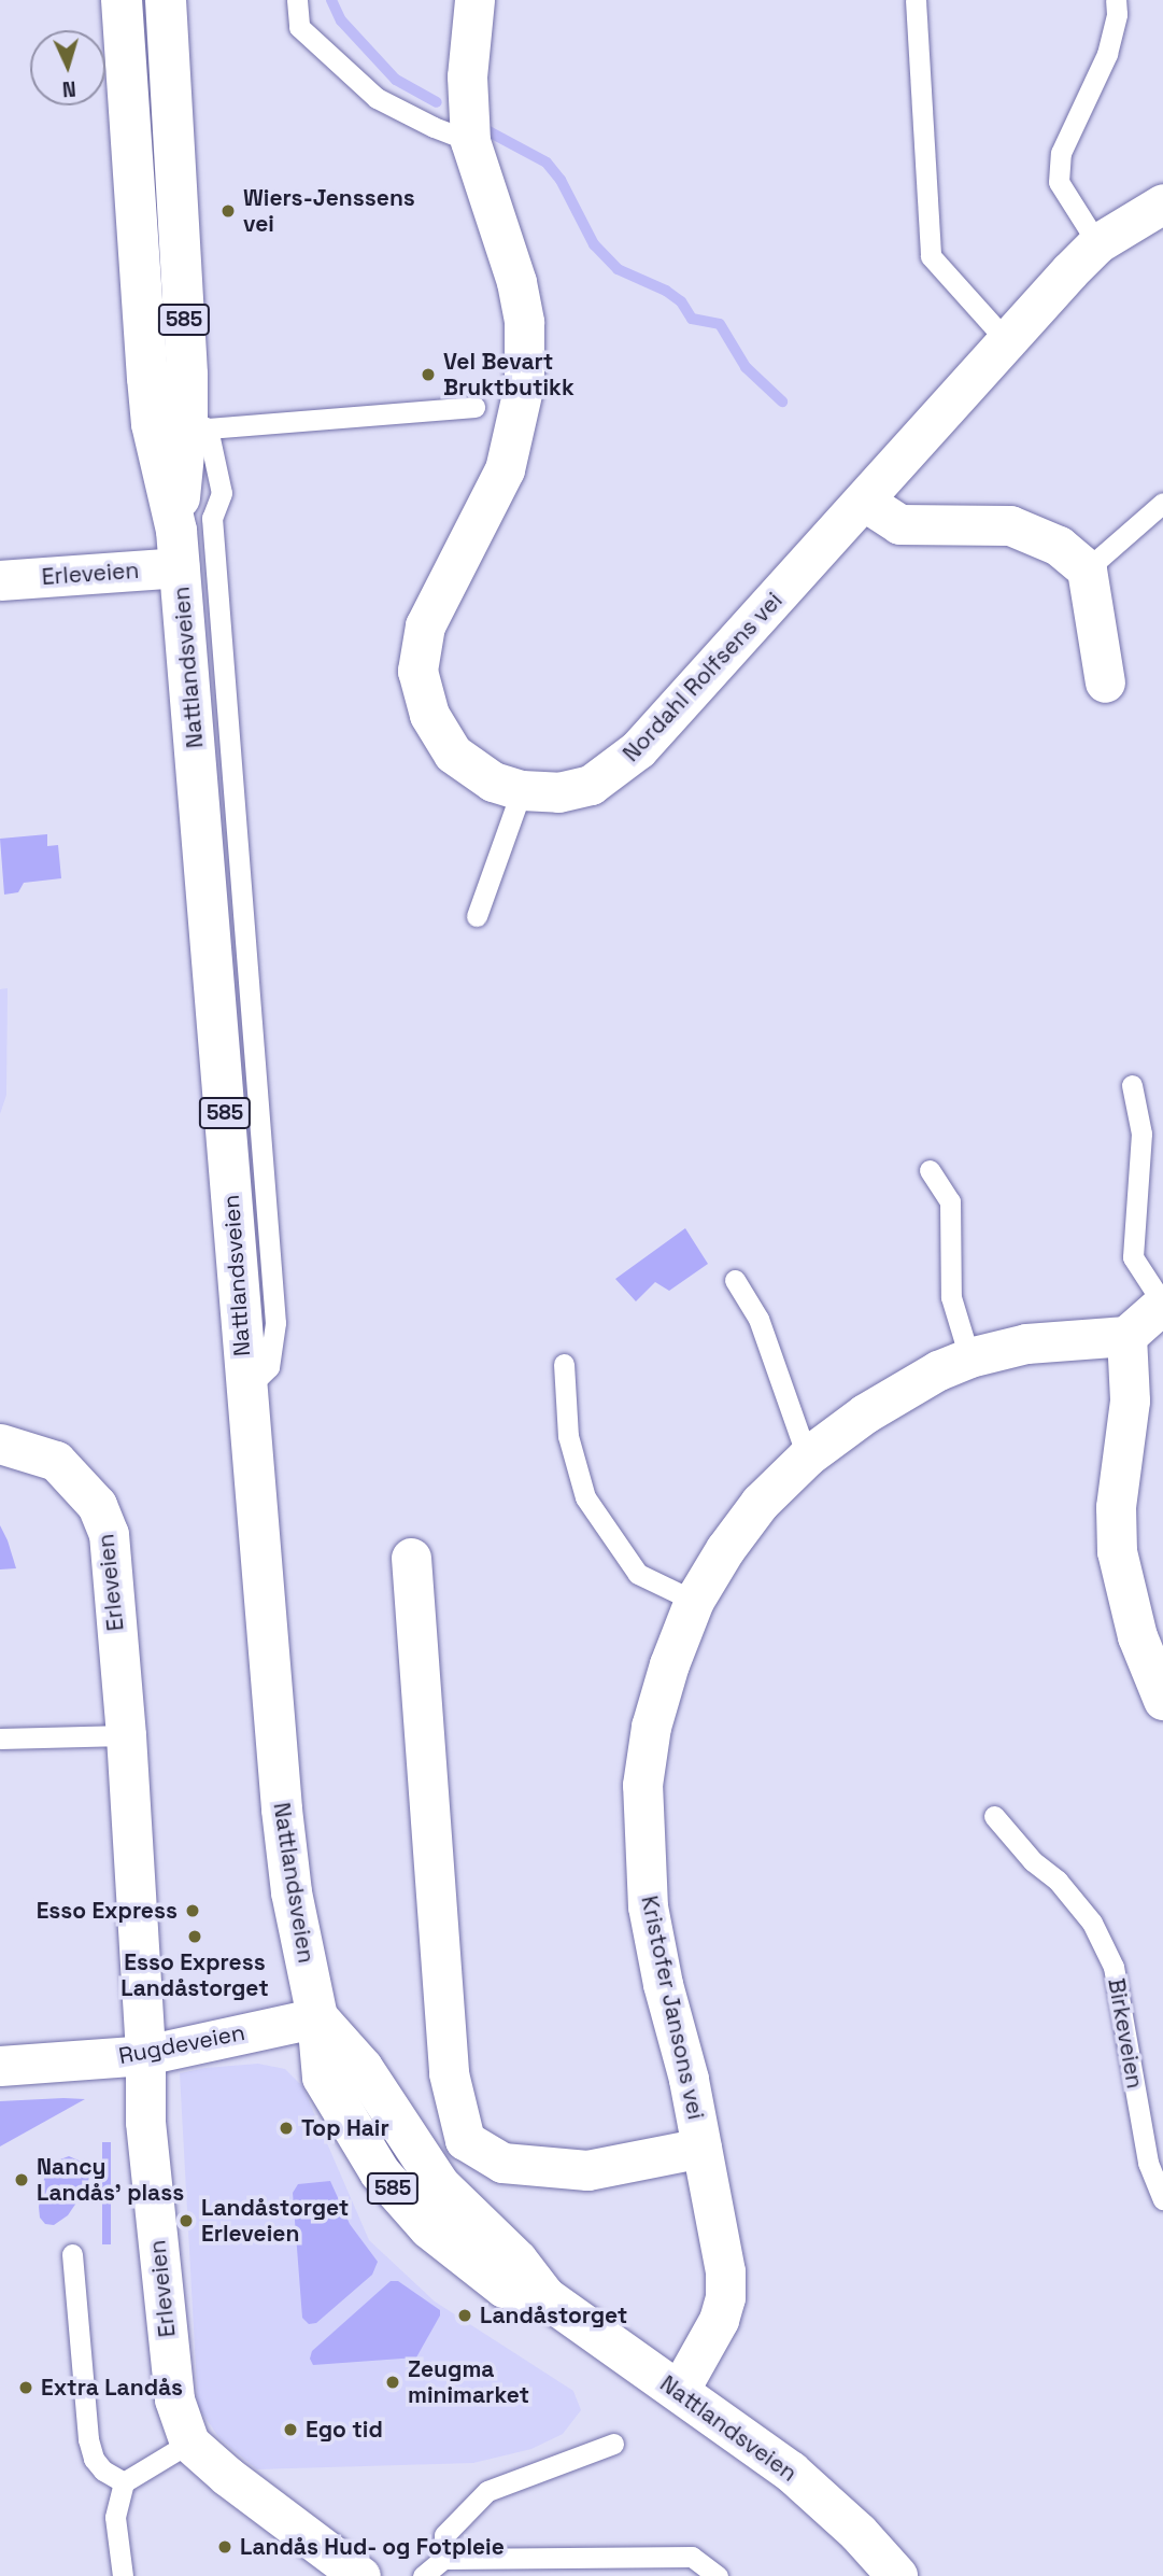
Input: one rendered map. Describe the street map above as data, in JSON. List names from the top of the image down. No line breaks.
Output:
{"streets":{"main road":["585","Nattlandsveien"],"street":["Erleveien","Nordahl Rolfsens vei","Kristofer Jansons vei","Rugdeveien"],"lane":["Birkeveien"]},"crossings":[["Erleveien","Nattlandsveien"],["Erleveien","Rugdeveien"],["Nattlandsveien","Kristofer Jansons vei"],["Nattlandsveien","Rugdeveien"]],"places":["Wiers-Jenssens vei","Vel Bevart Bruktbutikk","Esso Express","Esso Express Landåstorget","Top Hair","Nancy Landås' plass","Landåstorget Erleveien","Landåstorget","Zeugma minimarket","Extra Landås","Ego tid","Landås Hud- og Fotpleie"],"north":"bottom"}
